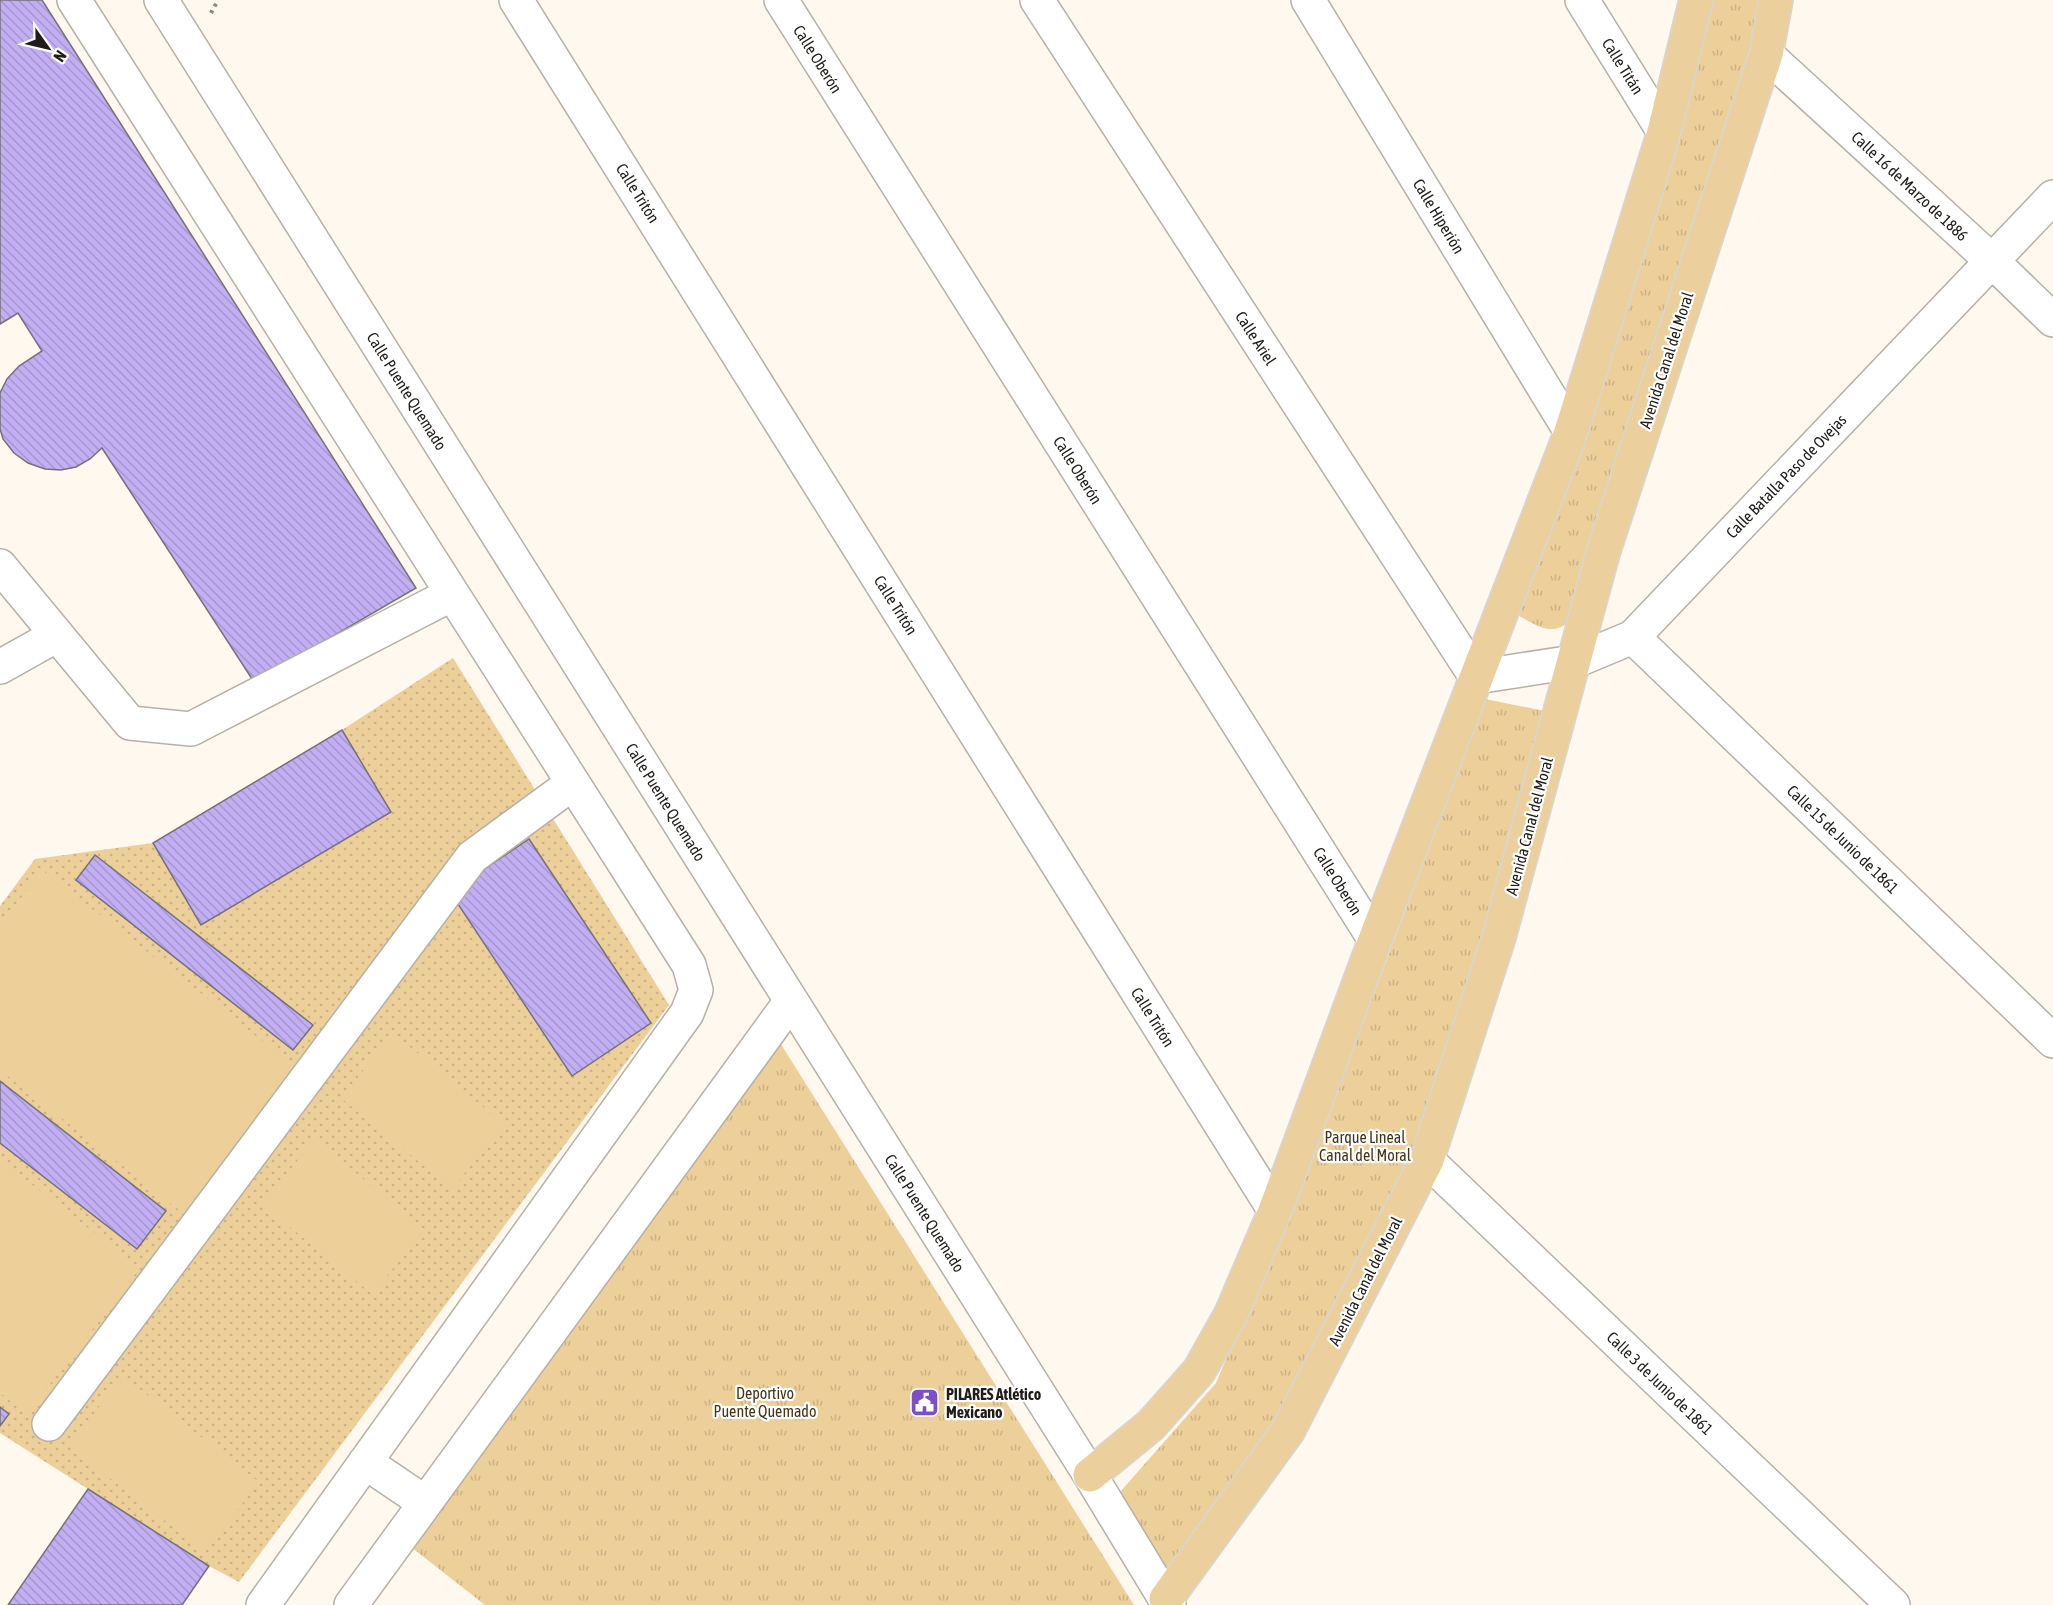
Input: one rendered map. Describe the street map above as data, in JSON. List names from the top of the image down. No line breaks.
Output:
{"streets":{"main road":["Avenida Canal del Moral"],"street":["Calle Oberón","Calle Titán","Calle 16 de Marzo de 1886","Calle Tritón","Calle Hiperión","Calle Ariel","Calle Puente Quemado","Calle Batalla Paso de Ovejas","Calle 15 de Junio de 1861","Calle 3 de Junio de 1861"]},"crossings":[["Calle 16 de Marzo de 1886","Avenida Canal del Moral"],["Calle 16 de Marzo de 1886","Calle Batalla Paso de Ovejas"],["Calle Ariel","Calle Batalla Paso de Ovejas"],["Avenida Canal del Moral","Calle Puente Quemado"],["Avenida Canal del Moral","Calle Batalla Paso de Ovejas"],["Avenida Canal del Moral","Calle 3 de Junio de 1861"],["Calle Batalla Paso de Ovejas","Calle 15 de Junio de 1861"]],"parks":["Parque Lineal Canal del Moral","Deportivo Puente Quemado"],"places":{"public building":["PILARES Atlético Mexicano"]},"north":"bottom right"}
